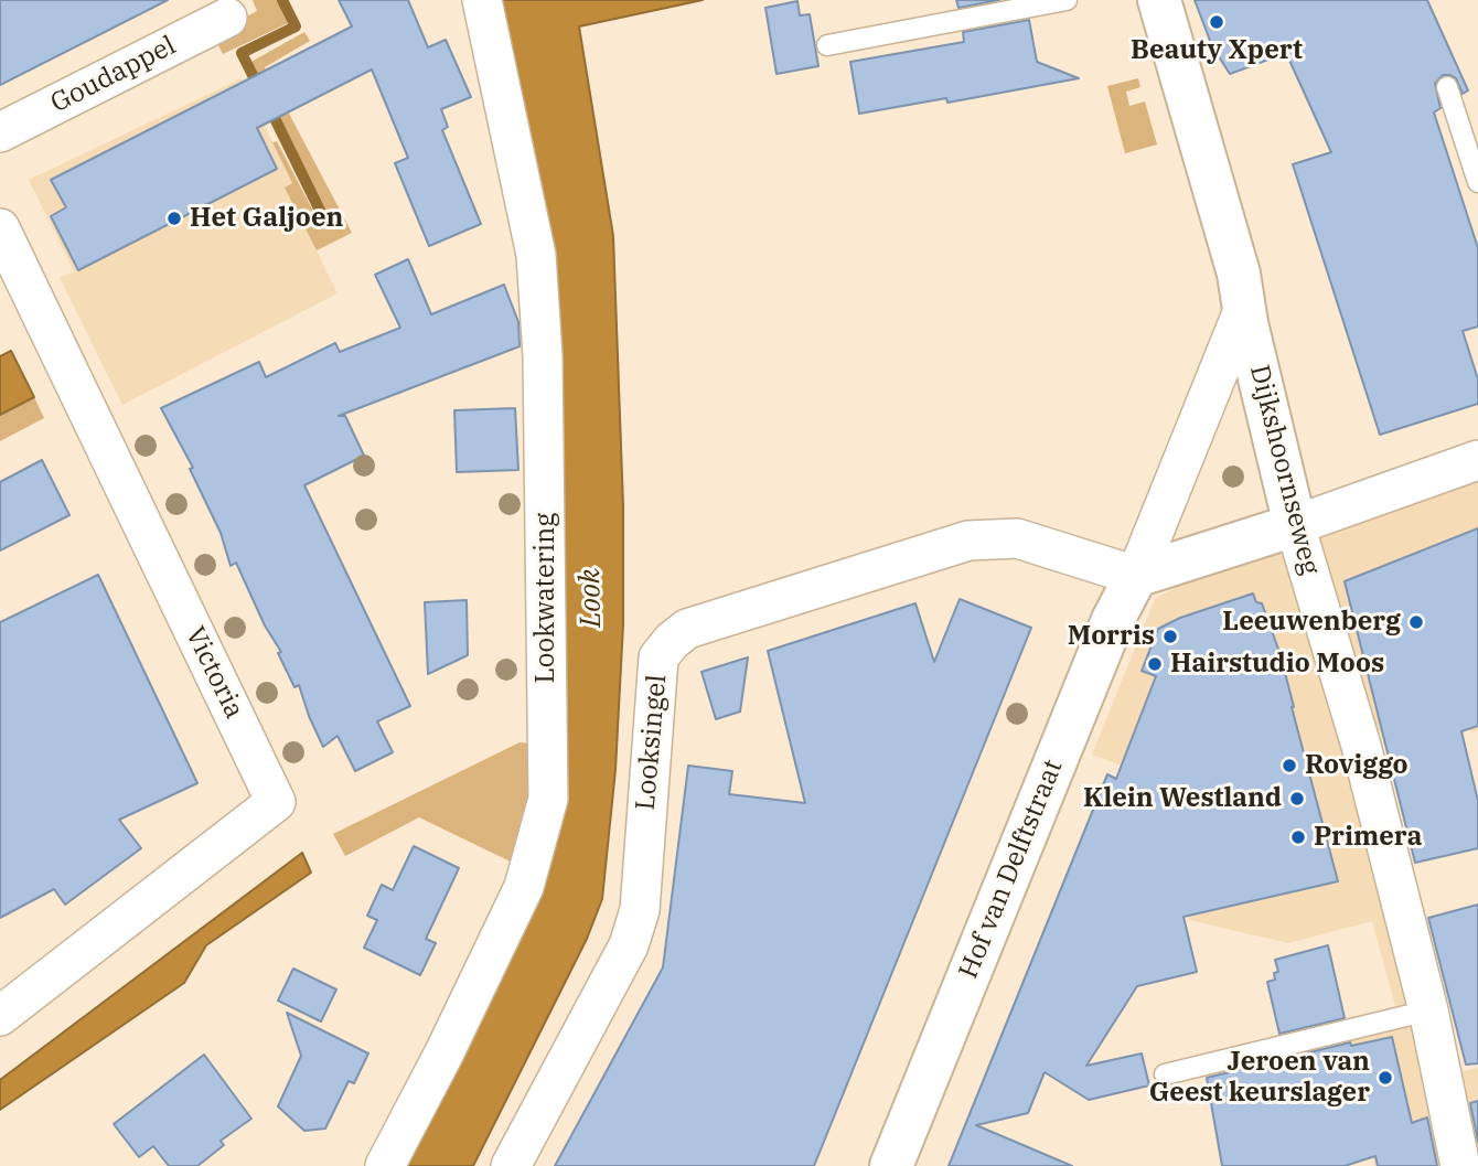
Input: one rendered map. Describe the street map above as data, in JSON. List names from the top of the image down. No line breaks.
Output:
{"streets":{"street":["Goudappel","Dijkshoornseweg","Lookwatering","Victoria","Looksingel","Hof van Delftstraat"]},"crossings":[["Dijkshoornseweg","Hof van Delftstraat"],["Looksingel","Hof van Delftstraat"]],"water":["Look"],"places":["Beauty Xpert","Het Galjoen","Leeuwenberg","Morris","Hairstudio Moos","Roviggo","Klein Westland","Primera","Jeroen van Geest keurslager"]}
